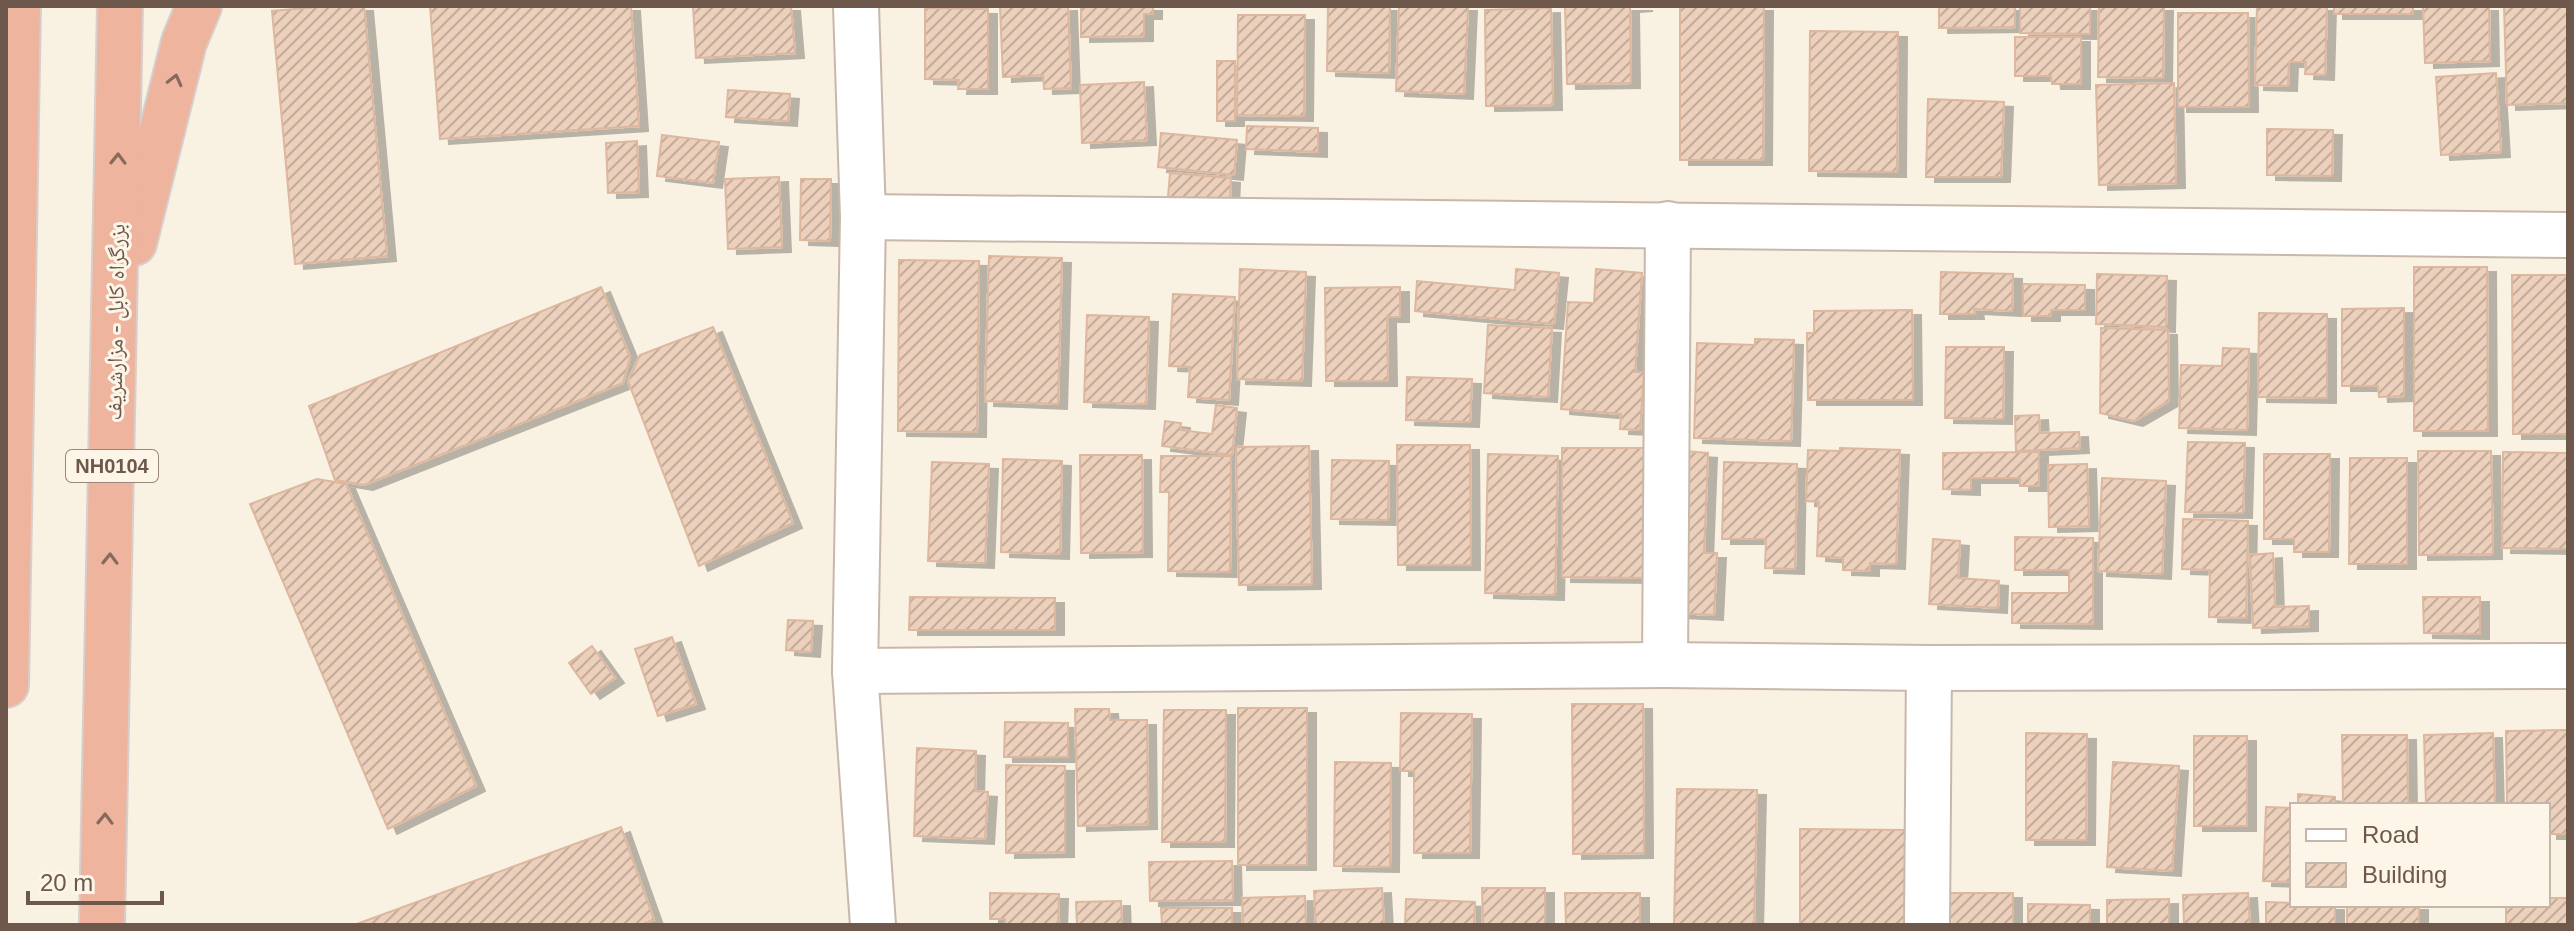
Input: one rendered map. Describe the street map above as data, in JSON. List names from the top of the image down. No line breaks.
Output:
{"streets":{"highway":["بزرگراه کابل - مزارشریف","NH0104"]},"legend":["Road","Building"],"scale_bar":"20 m"}
